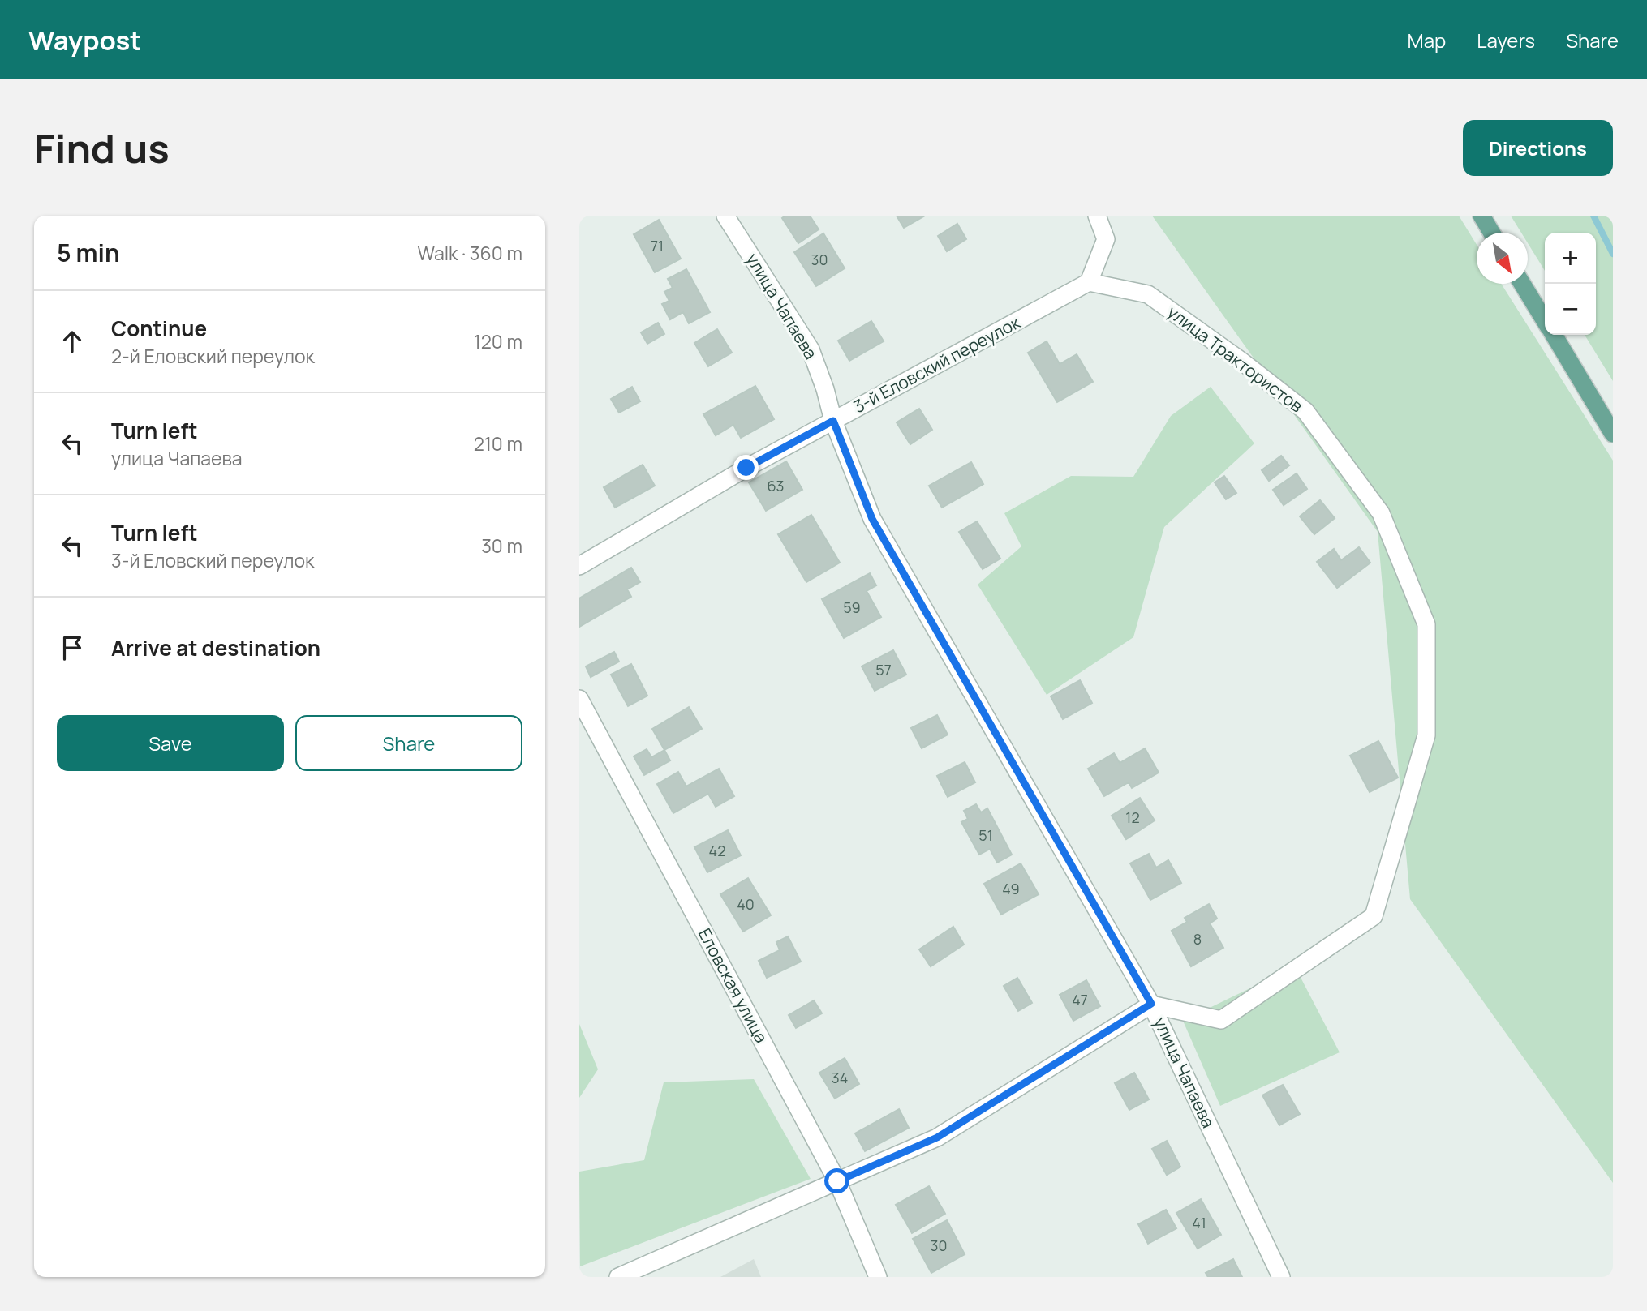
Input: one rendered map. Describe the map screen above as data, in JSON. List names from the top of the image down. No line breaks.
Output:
{"streets":{"street":["улица Чапаева","улица Трактористов","3-й Еловский переулок","Еловская улица"]},"crossings":[["улица Чапаева","улица Трактористов"],["улица Чапаева","3-й Еловский переулок"],["улица Трактористов","3-й Еловский переулок"]],"house_numbers":["71","30","63","59","57","12","51","42","49","40","8","47","34","41","30"],"north":"bottom right","page":{"header":"Waypost","nav":["Map","Layers","Share"],"buttons":["Directions",["Save","Share"]],"title":"Find us","heading":["5 min","Walk · 360 m"],"map_buttons":["+","−"],"list":[["Continue","2-й Еловский переулок","120 m"],["Turn left","улица Чапаева","210 m"],["Turn left","3-й Еловский переулок","30 m"],"Arrive at destination"]}}
